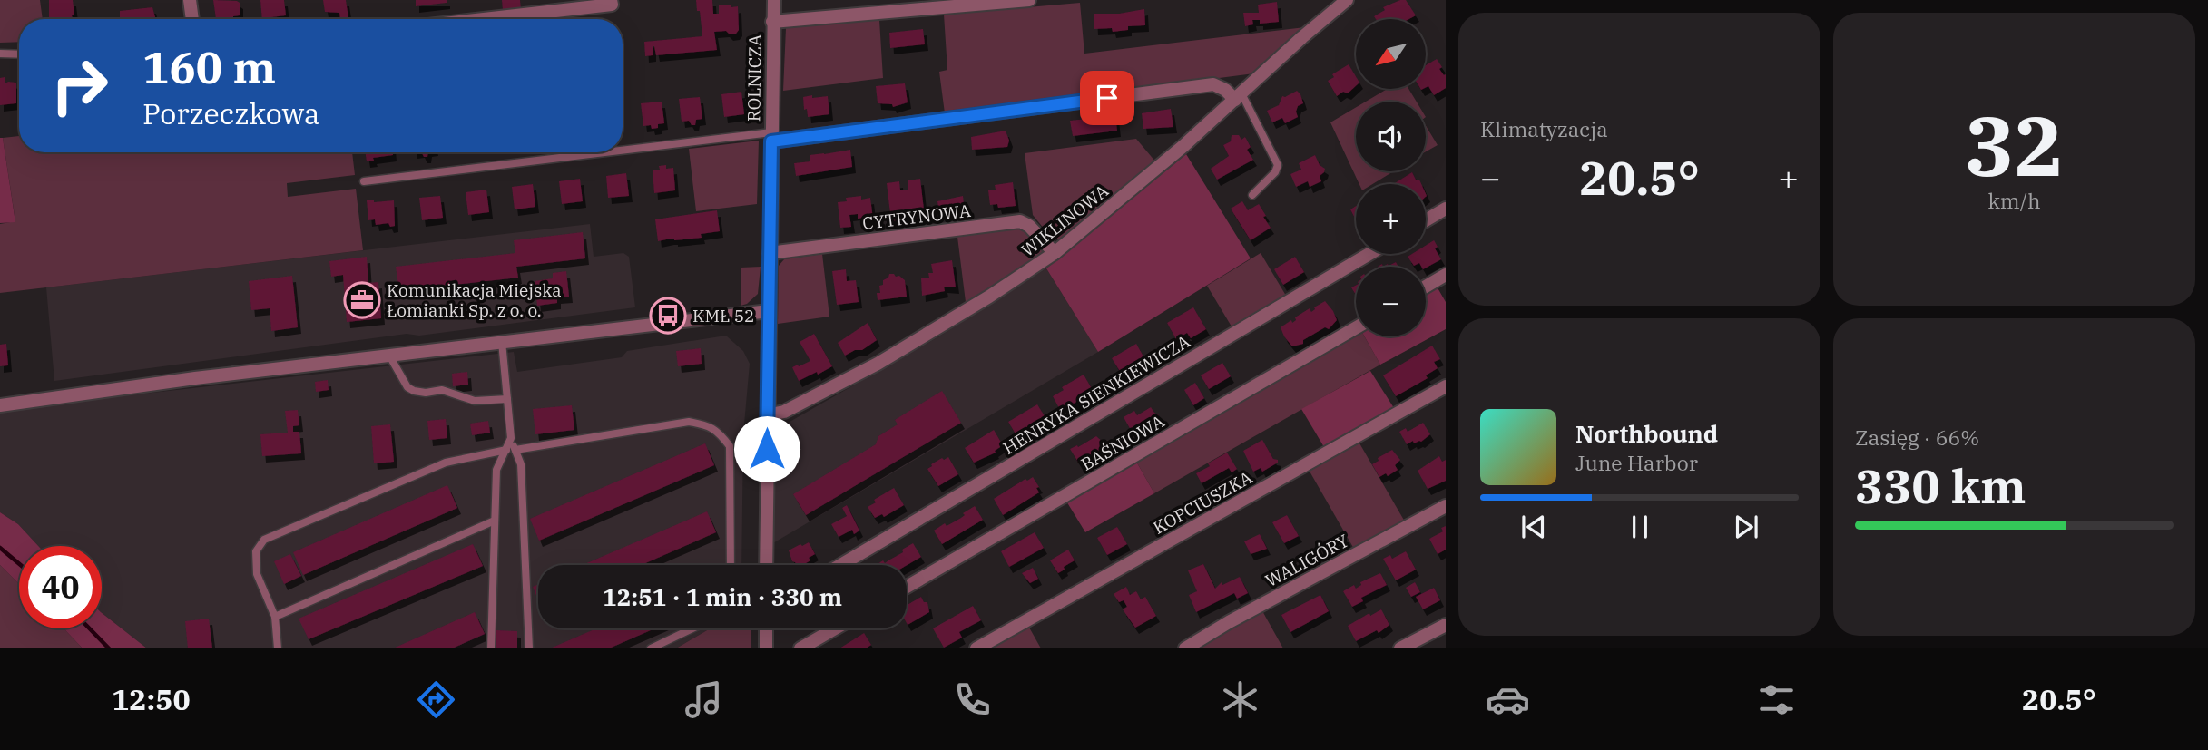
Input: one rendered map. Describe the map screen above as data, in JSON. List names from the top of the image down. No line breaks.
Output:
{"streets":{"street":["ROLNICZA","CYTRYNOWA","WIKLINOWA","HENRYKA SIENKIEWICZA","BAŚNIOWA","KOPCIUSZKA","WALIGÓRY"]},"crossings":[["ROLNICZA","CYTRYNOWA"],["ROLNICZA","WIKLINOWA"],["CYTRYNOWA","WIKLINOWA"]],"places":{"office":["Komunikacja Miejska Łomianki Sp. z o. o."],"bus stop":["KMŁ 52"]},"north":"bottom left","page":{"tile":["Klimatyzacja",["32","km/h"],["Zasięg · 66%","330 km"]],"map_buttons":["+","−"],"turn":["160 m","Porzeczkowa"],"heat":["−","20.5°","+"],"song":["Northbound","June Harbor"],"limit":"40","trip":"12:51 · 1 min · 330 m","tabs":["12:50","20.5°"]}}
